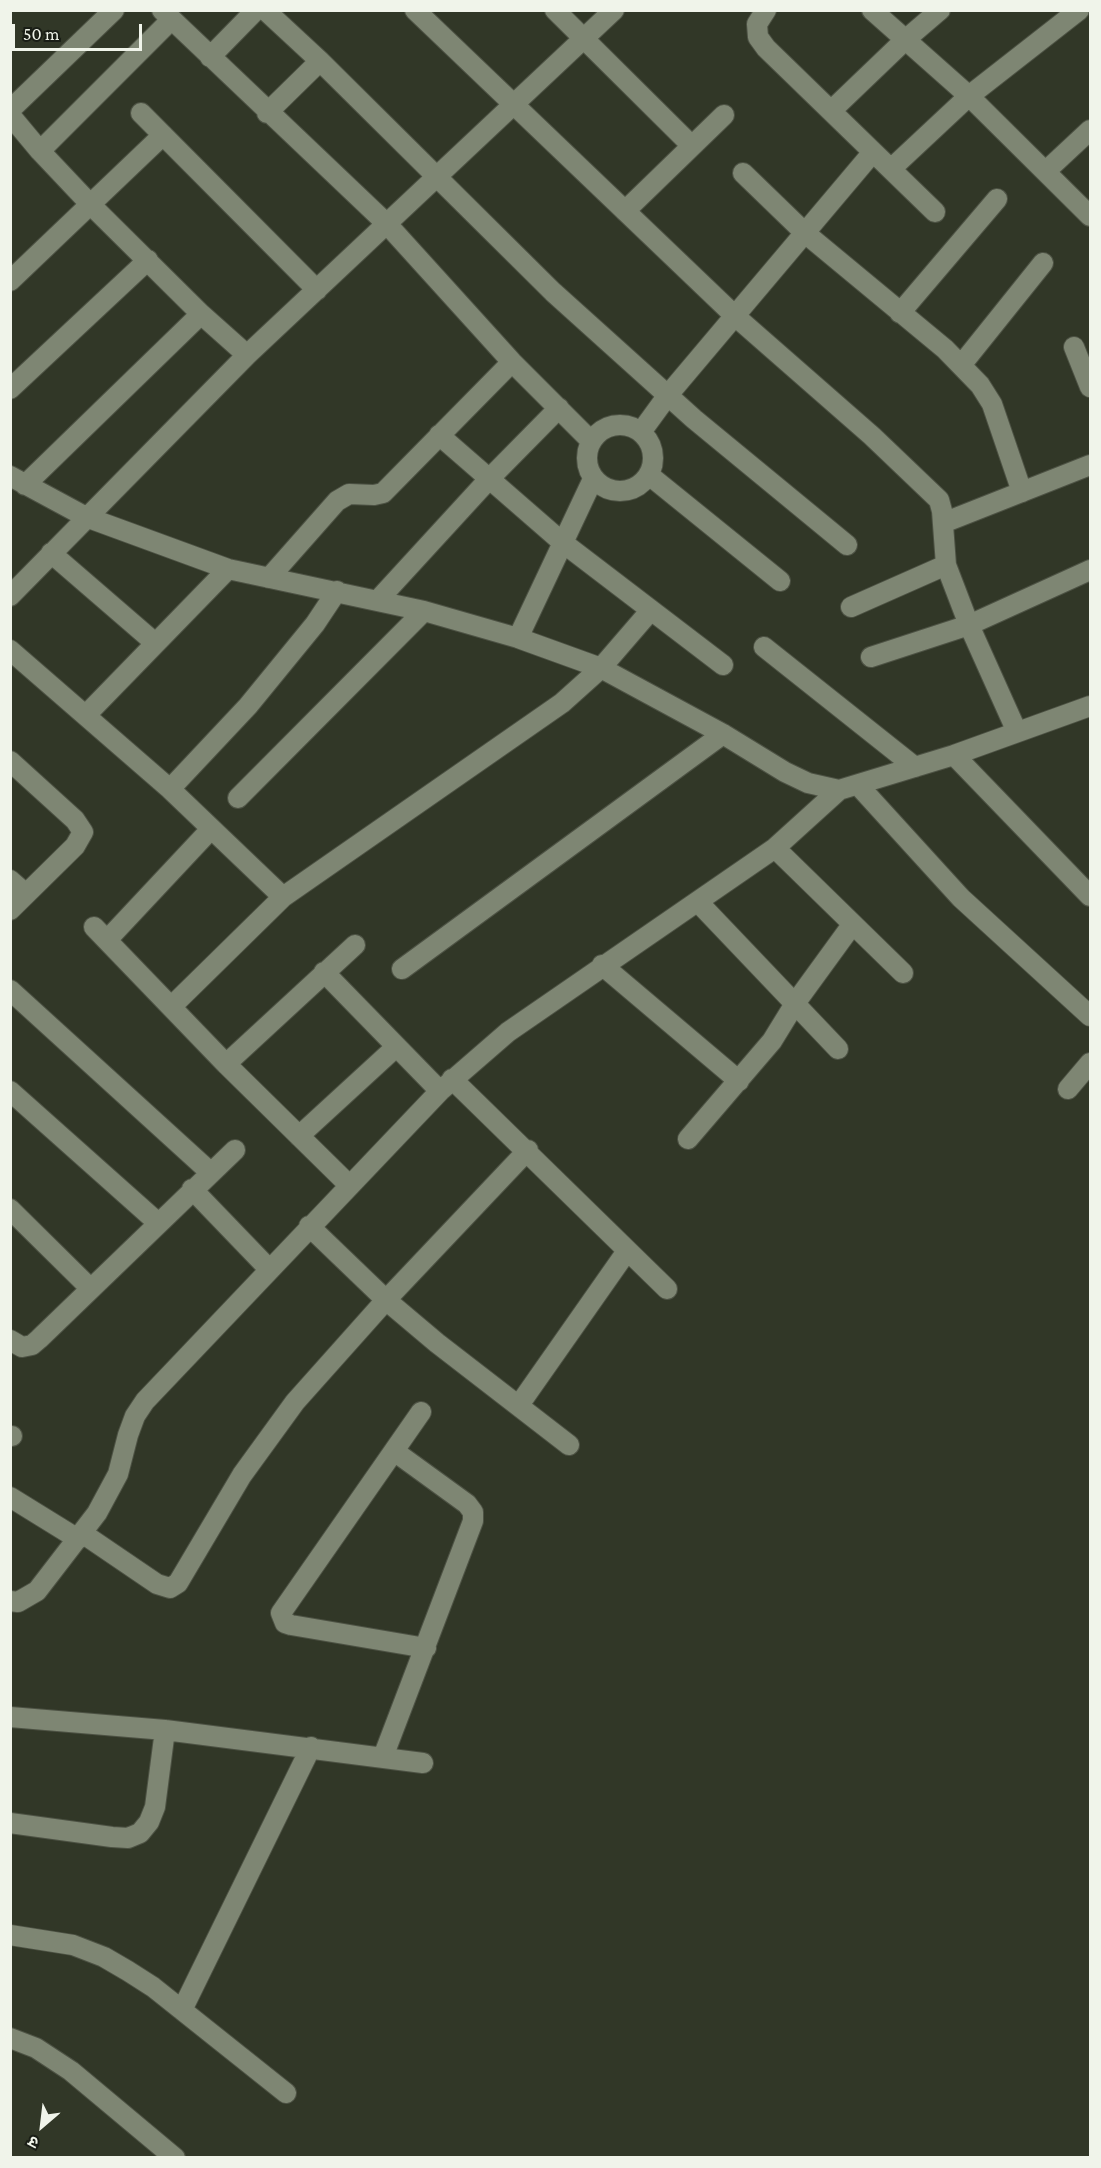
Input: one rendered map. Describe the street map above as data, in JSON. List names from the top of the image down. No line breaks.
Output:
{"scale_bar":"50 m","north":"bottom left"}
